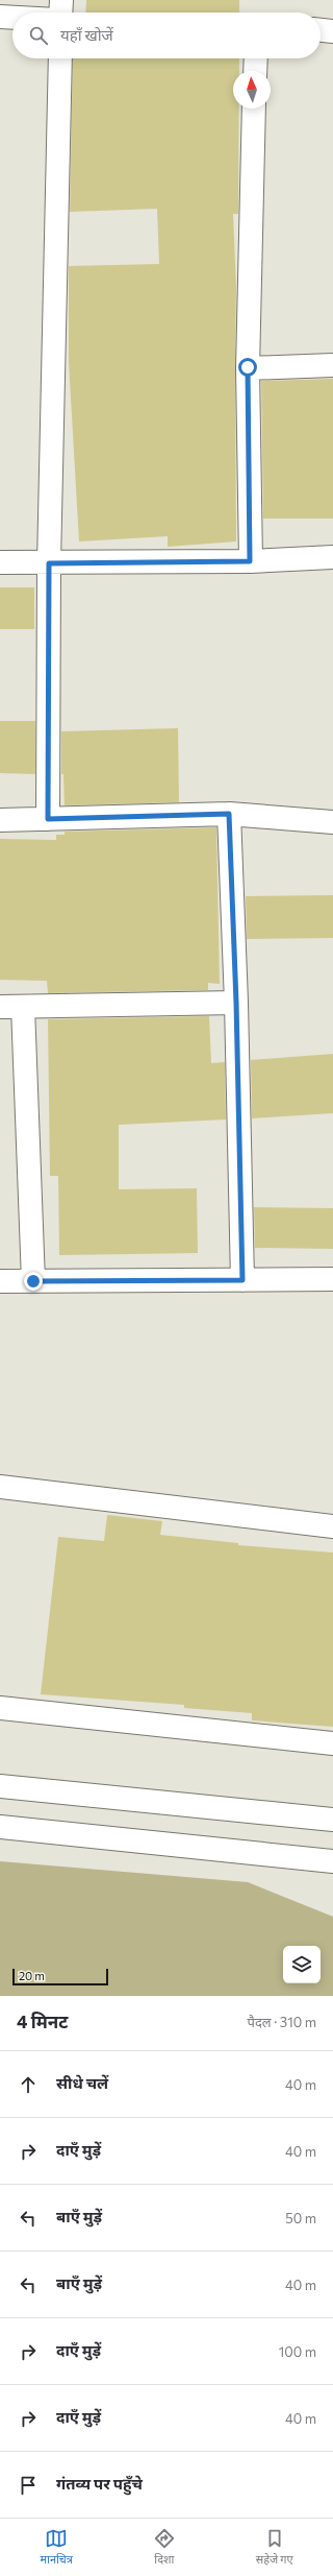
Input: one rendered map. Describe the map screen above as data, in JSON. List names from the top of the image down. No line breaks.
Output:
{"scale_bar":"20 m","north":"top","page":{"search":"यहाँ खोजें","scale":"20 m","heading":["4 मिनट","पैदल · 310 m"],"list":[["सीधे चलें","40 m"],["दाएँ मुड़ें","40 m"],["बाएँ मुड़ें","50 m"],["बाएँ मुड़ें","40 m"],["दाएँ मुड़ें","100 m"],["दाएँ मुड़ें","40 m"],"गंतव्य पर पहुँचे"],"nav":["मानचित्र","दिशा","सहेजे गए"]}}
